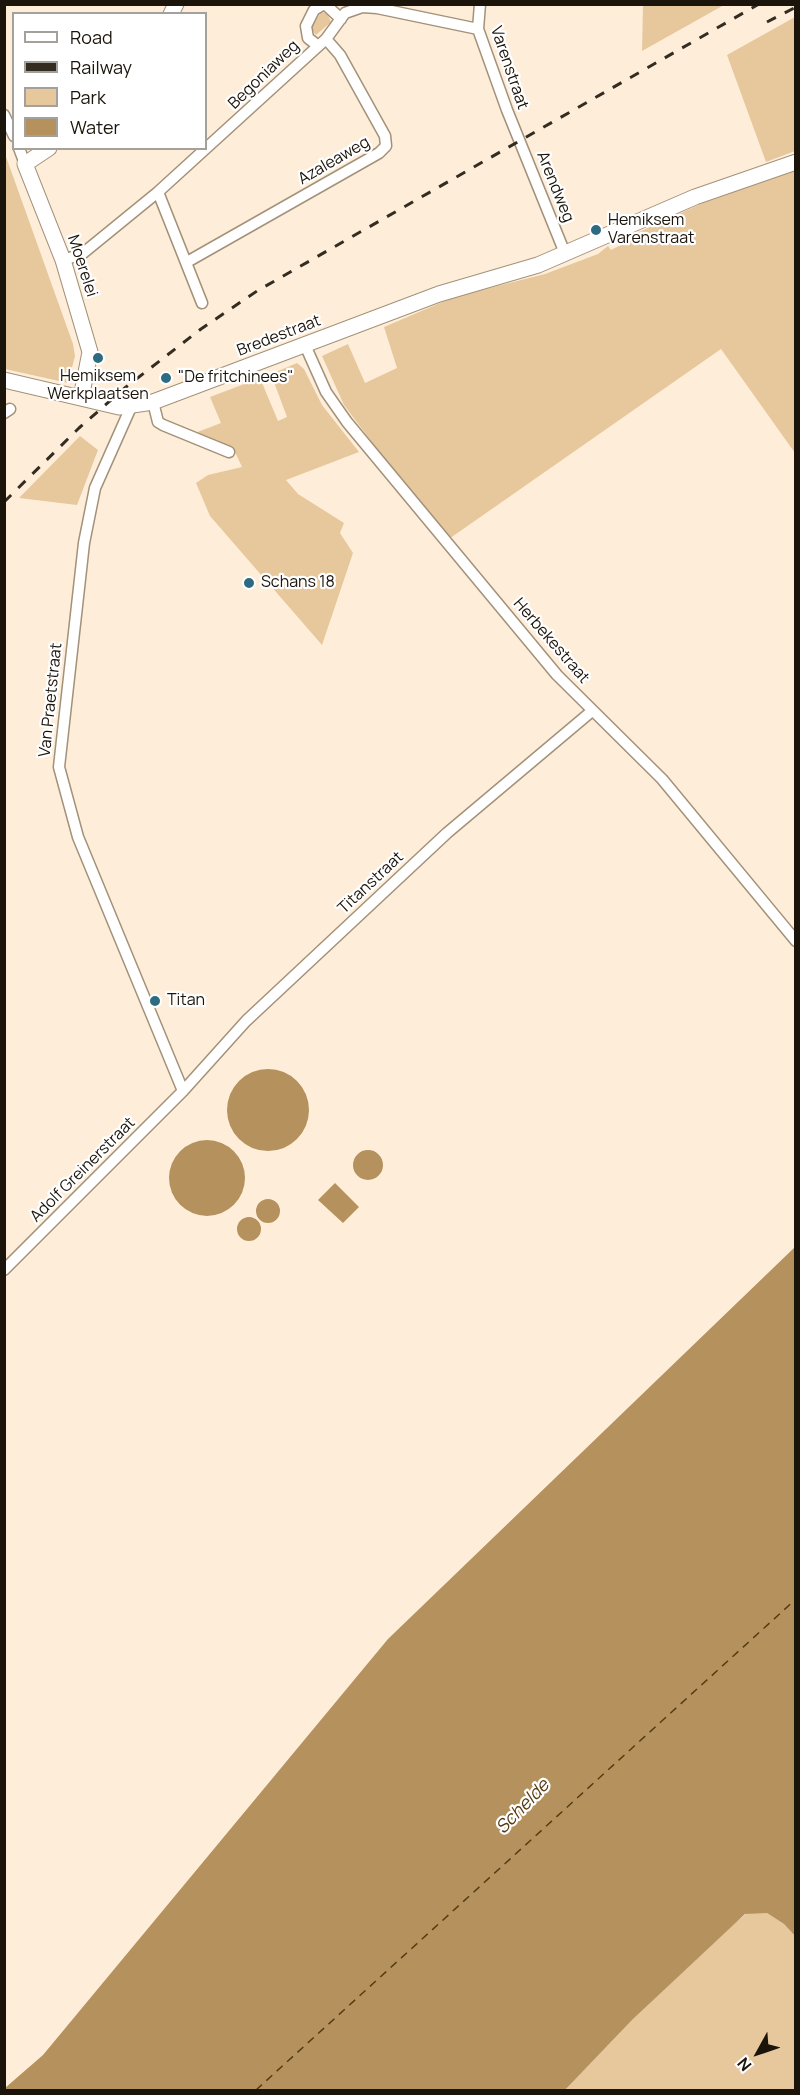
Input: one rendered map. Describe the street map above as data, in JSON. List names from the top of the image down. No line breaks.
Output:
{"streets":{"main road":["Moerelei","Bredestraat"],"street":["Varenstraat","Begoniaweg","Azaleaweg","Arendweg","Herbekestraat","Van Praetstraat","Titanstraat","Adolf Greinerstraat"]},"crossings":[["Varenstraat","Arendweg"],["Begoniaweg","Azaleaweg"],["Begoniaweg","Moerelei"],["Arendweg","Bredestraat"],["Bredestraat","Herbekestraat"],["Bredestraat","Van Praetstraat"],["Herbekestraat","Titanstraat"],["Van Praetstraat","Titanstraat"],["Van Praetstraat","Adolf Greinerstraat"],["Titanstraat","Adolf Greinerstraat"]],"water":["Schelde"],"places":["Hemiksem Varenstraat","Hemiksem Werkplaatsen","\"De fritchinees\"","Schans 18","Titan"],"legend":["Road","Railway","Park","Water"],"north":"bottom left"}
